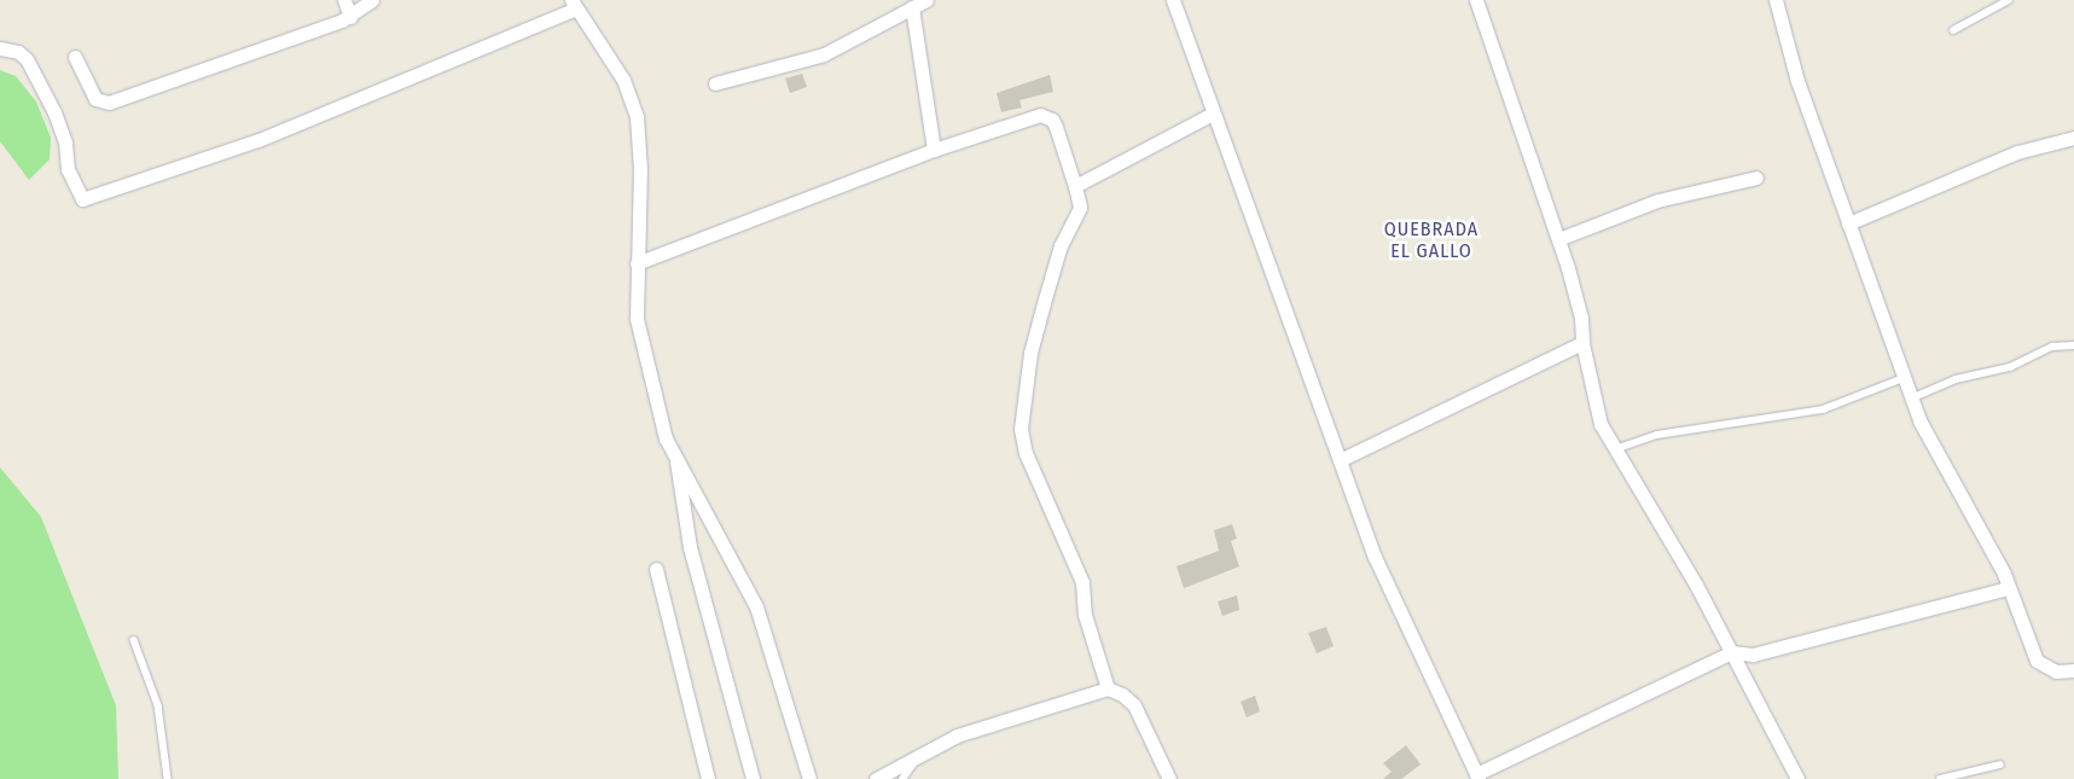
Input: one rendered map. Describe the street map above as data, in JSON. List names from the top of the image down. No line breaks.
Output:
{"districts":["QUEBRADA EL GALLO"]}
